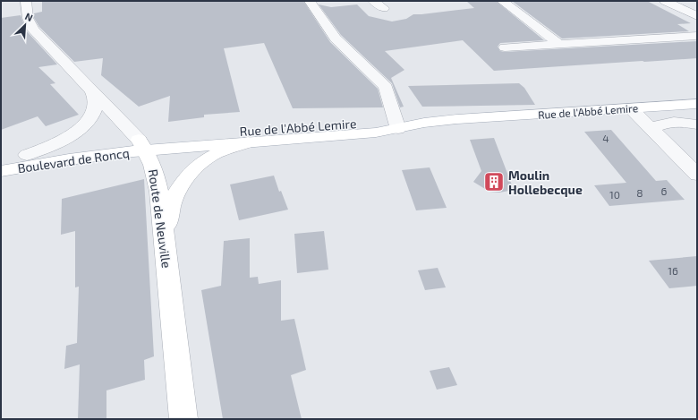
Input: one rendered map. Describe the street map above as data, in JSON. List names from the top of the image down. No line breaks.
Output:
{"streets":{"main road":["Rue de l'Abbé Lemire","Boulevard de Roncq","Route de Neuville"]},"crossings":[["Rue de l'Abbé Lemire","Boulevard de Roncq"],["Rue de l'Abbé Lemire","Route de Neuville"],["Boulevard de Roncq","Route de Neuville"]],"places":{"building":["Moulin Hollebecque"]},"house_numbers":["4","6","8","10","16"],"north":"top right"}
